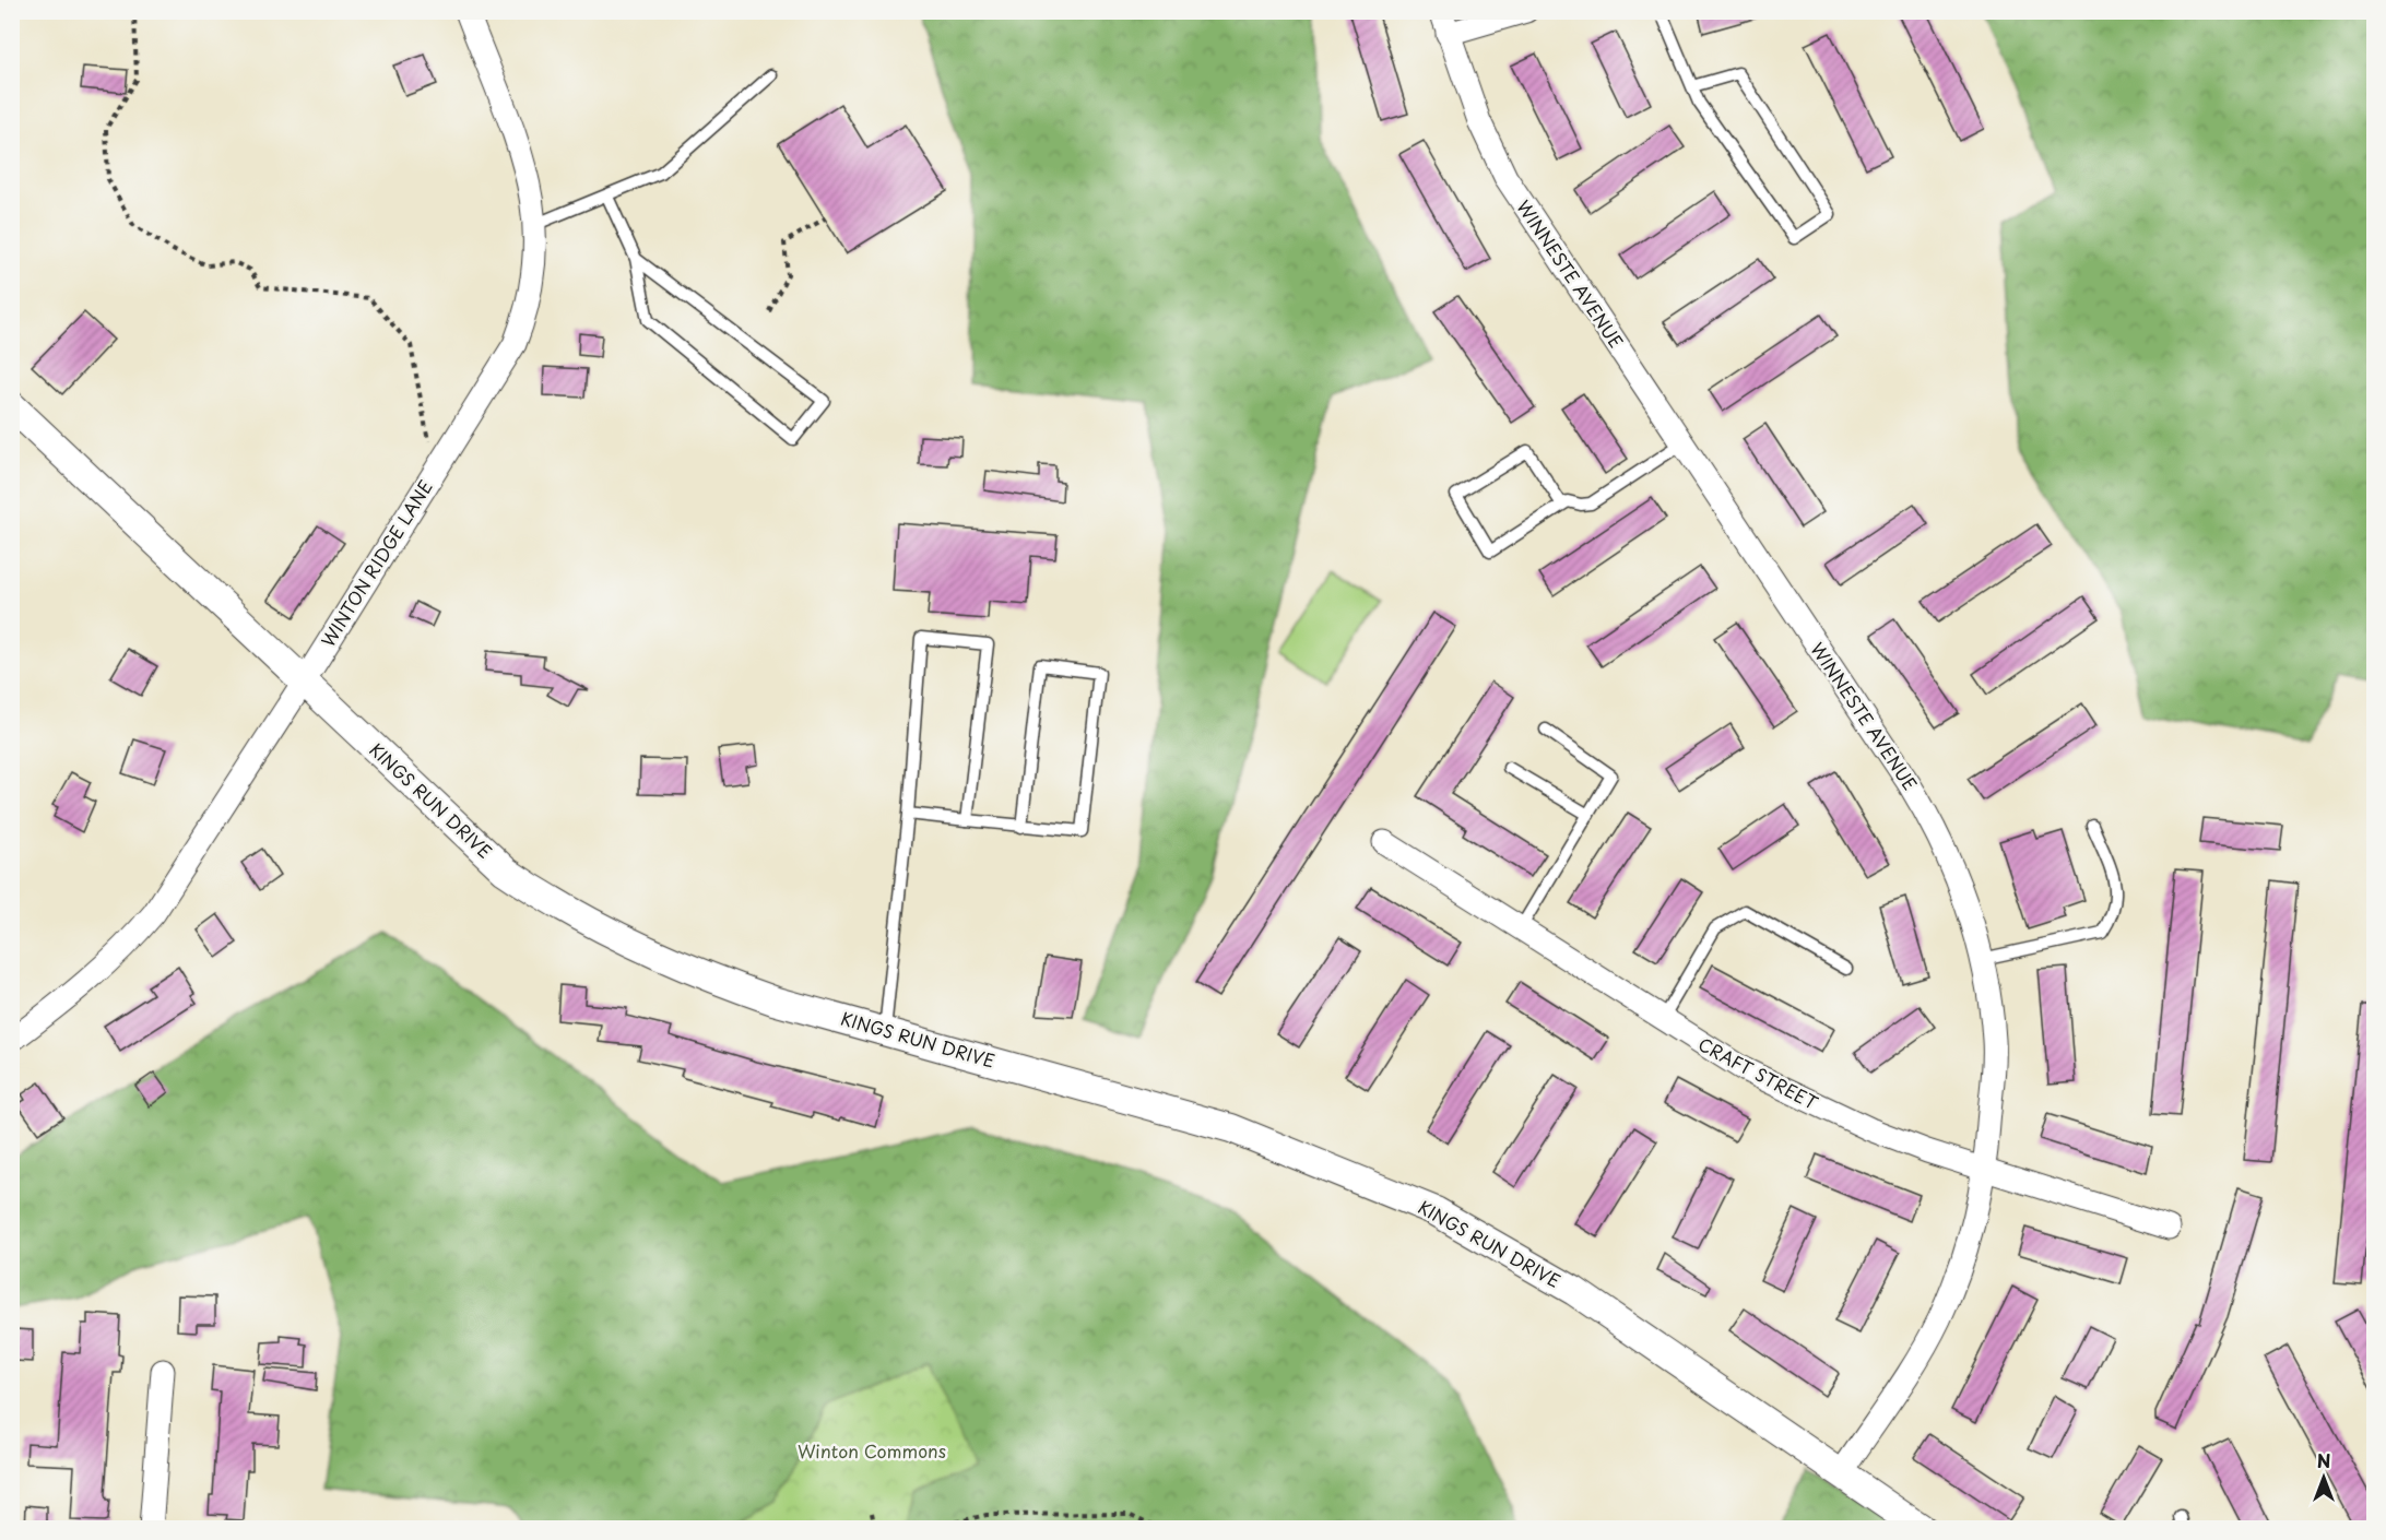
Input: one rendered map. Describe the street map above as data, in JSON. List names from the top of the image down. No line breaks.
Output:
{"streets":{"street":["WINNESTE AVENUE","WINTON RIDGE LANE","KINGS RUN DRIVE","CRAFT STREET"]},"crossings":[["WINNESTE AVENUE","KINGS RUN DRIVE"],["WINNESTE AVENUE","CRAFT STREET"],["WINTON RIDGE LANE","KINGS RUN DRIVE"]],"parks":["Winton Commons"],"north":"top"}
